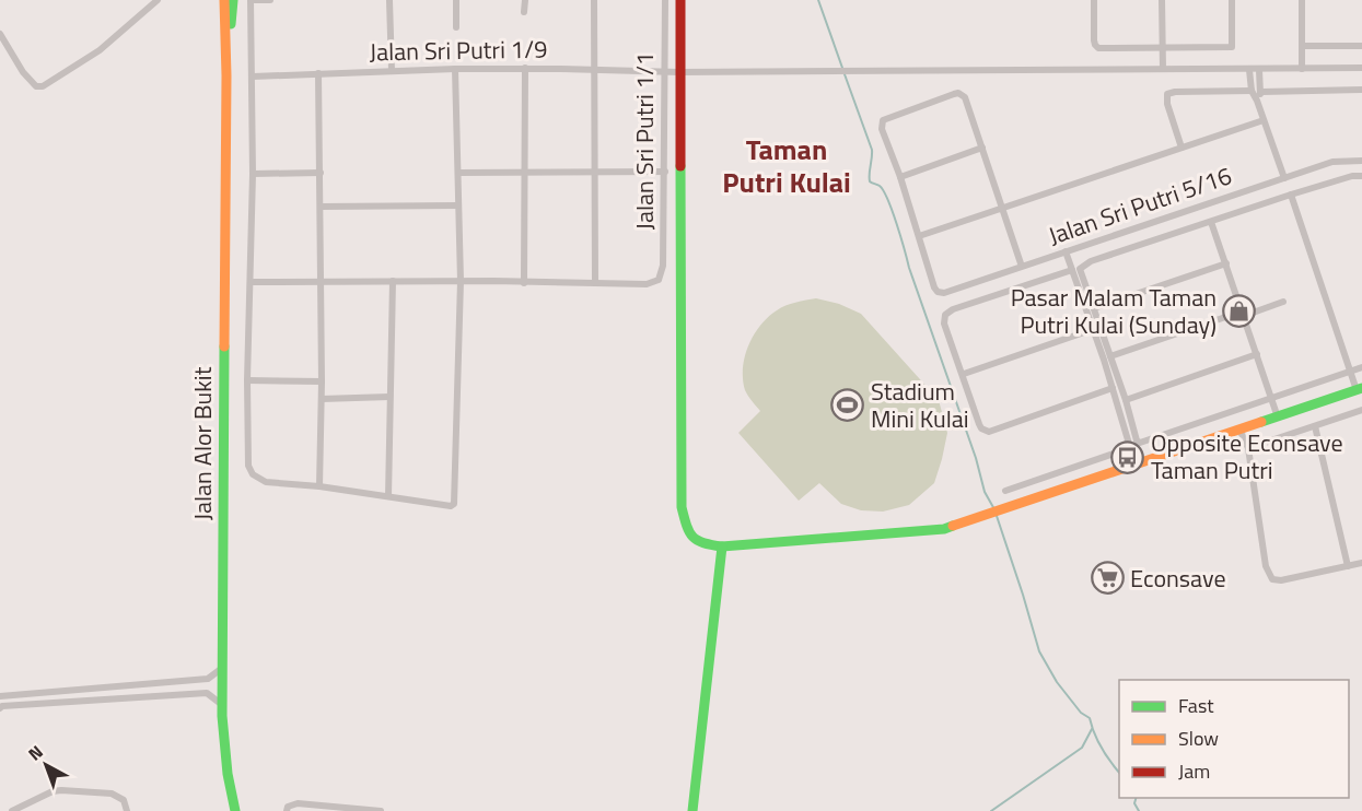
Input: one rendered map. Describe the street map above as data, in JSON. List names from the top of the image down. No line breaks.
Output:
{"streets":{"street":["Jalan Sri Putri 1/9","Jalan Sri Putri 1/1","Jalan Sri Putri 5/16","Jalan Alor Bukit"]},"crossings":[["Jalan Sri Putri 1/9","Jalan Sri Putri 1/1"]],"districts":["Taman Putri Kulai"],"places":{"shop":["Pasar Malam Taman Putri Kulai (Sunday)"],"sports":["Stadium Mini Kulai"],"bus stop":["Opposite Econsave Taman Putri"],"supermarket":["Econsave"]},"legend":["Fast","Slow","Jam"],"north":"top left"}
